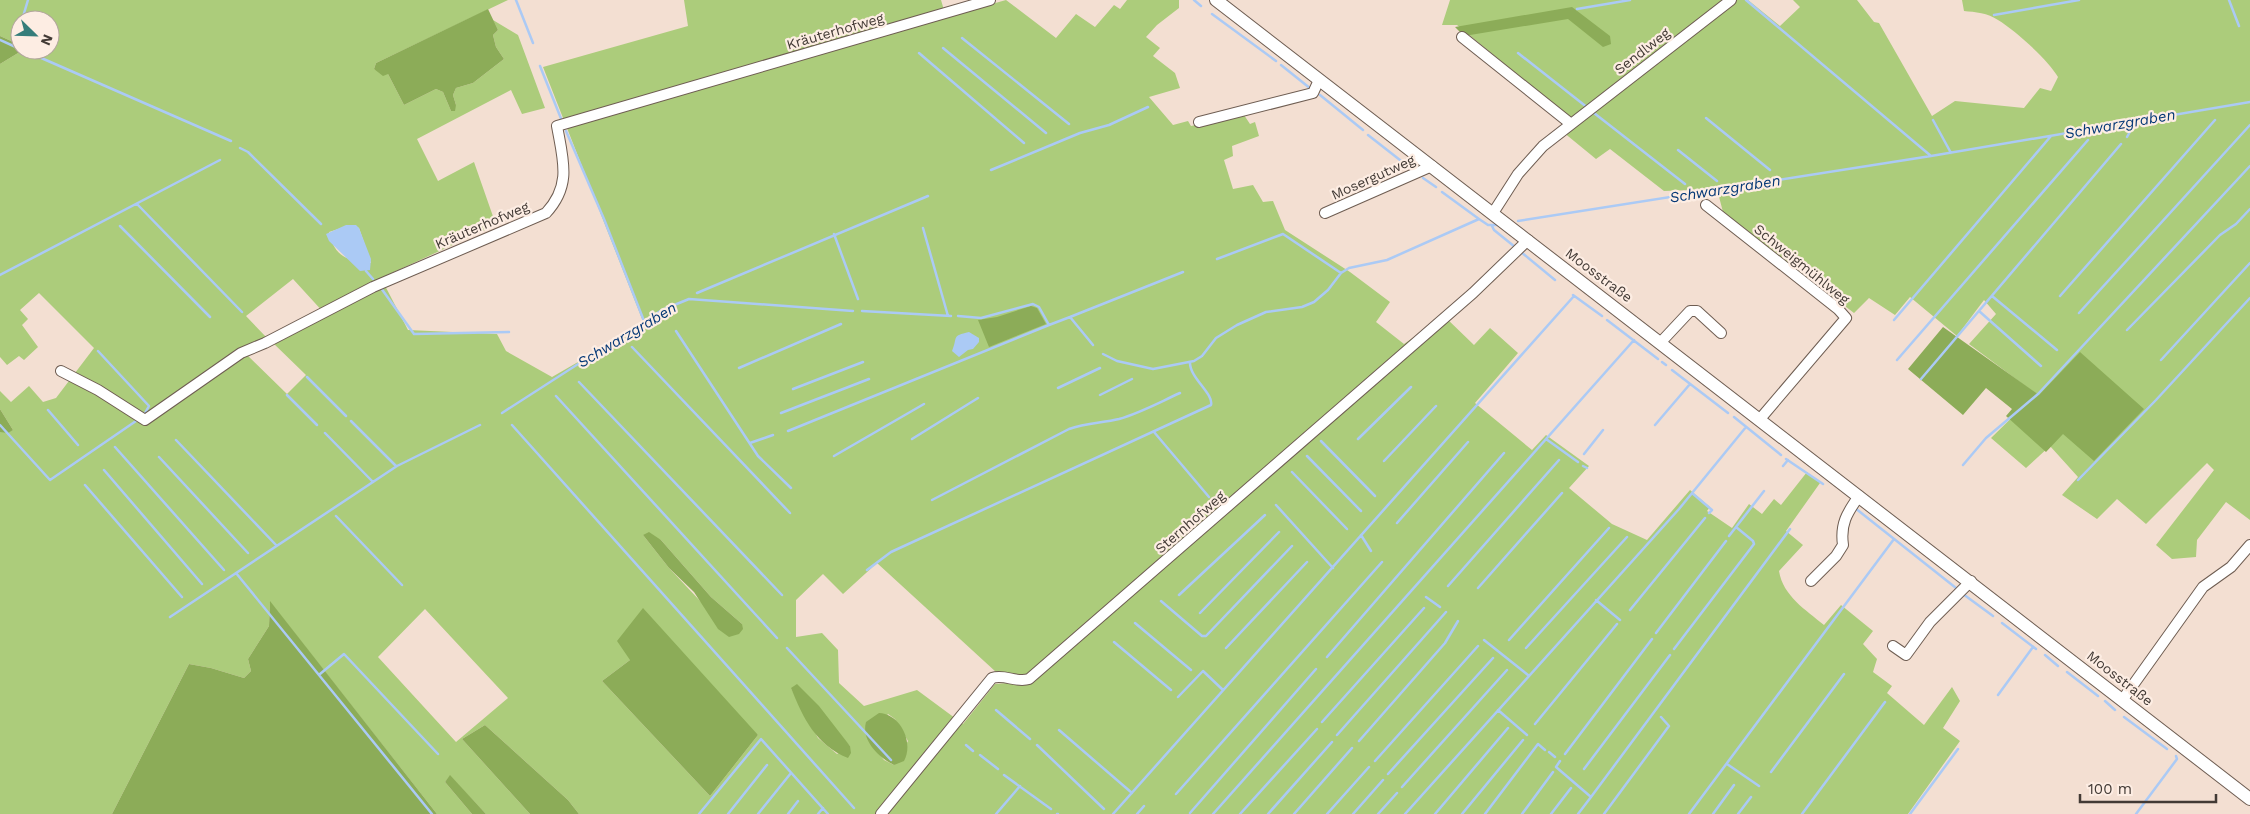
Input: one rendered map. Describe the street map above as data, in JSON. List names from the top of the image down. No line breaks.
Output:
{"streets":{"street":["Kräuterhofweg","Sendlweg","Mosergutweg","Schweigmühlweg","Moosstraße","Sternhofweg"]},"crossings":[["Sendlweg","Moosstraße"],["Mosergutweg","Moosstraße"],["Schweigmühlweg","Moosstraße"],["Moosstraße","Sternhofweg"]],"water":["Schwarzgraben"],"scale_bar":"100 m","north":"bottom right"}
